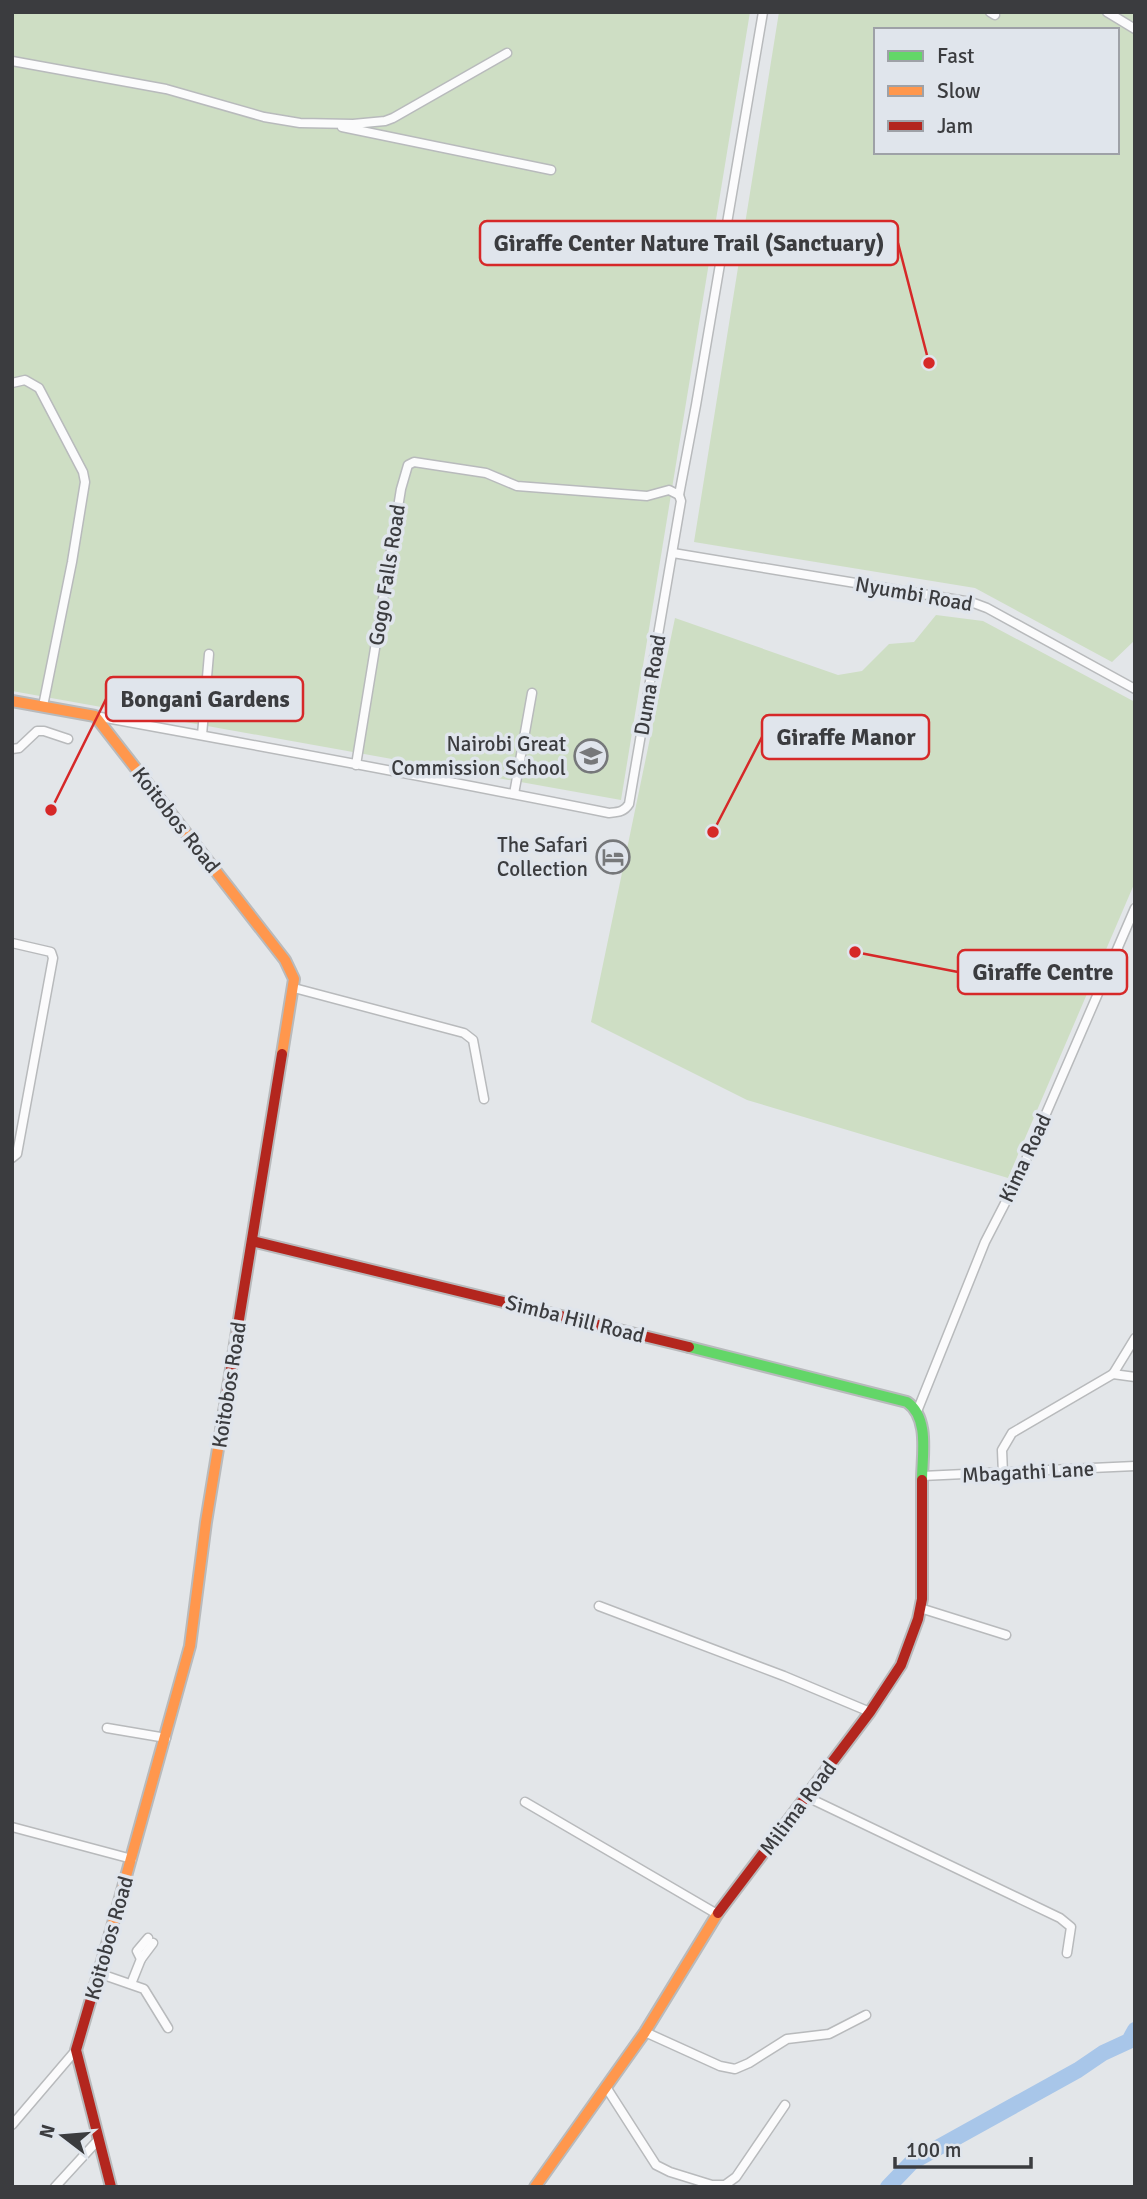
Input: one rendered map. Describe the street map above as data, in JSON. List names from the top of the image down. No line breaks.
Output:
{"streets":{"street":["Gogo Falls Road","Nyumbi Road","Duma Road","Koitobos Road","Kima Road","Simba Hill Road","Mbagathi Lane","Milima Road"]},"crossings":[["Gogo Falls Road","Duma Road"],["Nyumbi Road","Duma Road"],["Koitobos Road","Simba Hill Road"],["Kima Road","Simba Hill Road"],["Kima Road","Milima Road"],["Simba Hill Road","Milima Road"],["Mbagathi Lane","Milima Road"]],"places":{"other":["Giraffe Center Nature Trail (Sanctuary)","Bongani Gardens","Giraffe Manor","Giraffe Centre"],"school or university":["Nairobi Great Commission School"],"hotel":["The Safari Collection"]},"legend":["Fast","Slow","Jam"],"scale_bar":"100 m","north":"left"}
